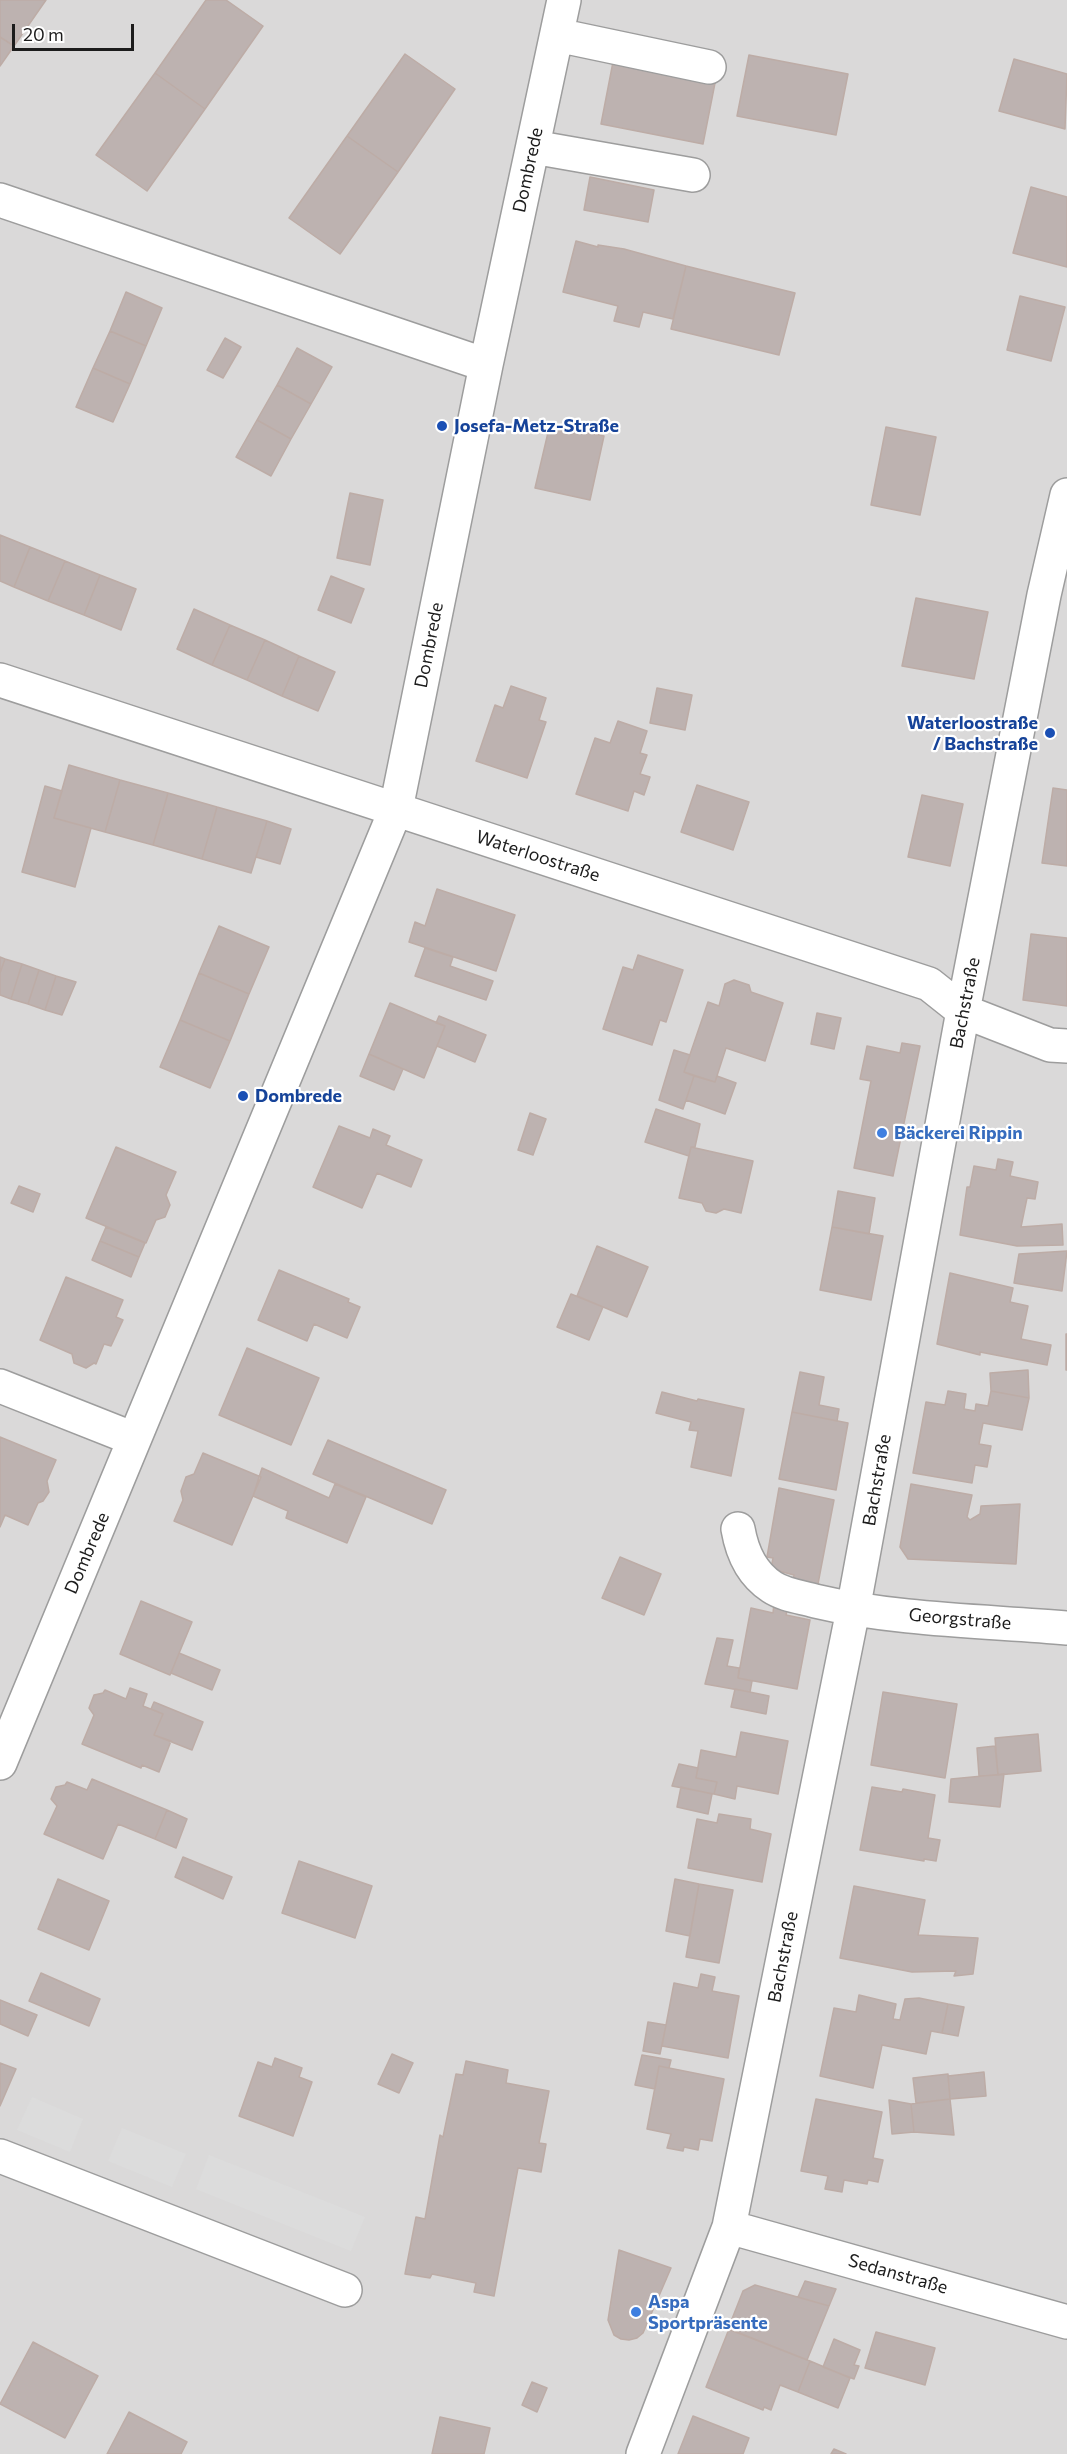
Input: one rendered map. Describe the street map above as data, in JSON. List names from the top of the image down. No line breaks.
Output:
{"streets":{"street":["Dombrede","Waterloostraße","Bachstraße","Georgstraße","Sedanstraße"]},"crossings":[["Dombrede","Waterloostraße"],["Waterloostraße","Bachstraße"],["Bachstraße","Georgstraße"],["Bachstraße","Sedanstraße"]],"places":["Josefa-Metz-Straße","Waterloostraße / Bachstraße","Dombrede","Bäckerei Rippin","Aspa Sportpräsente"],"scale_bar":"20 m"}
